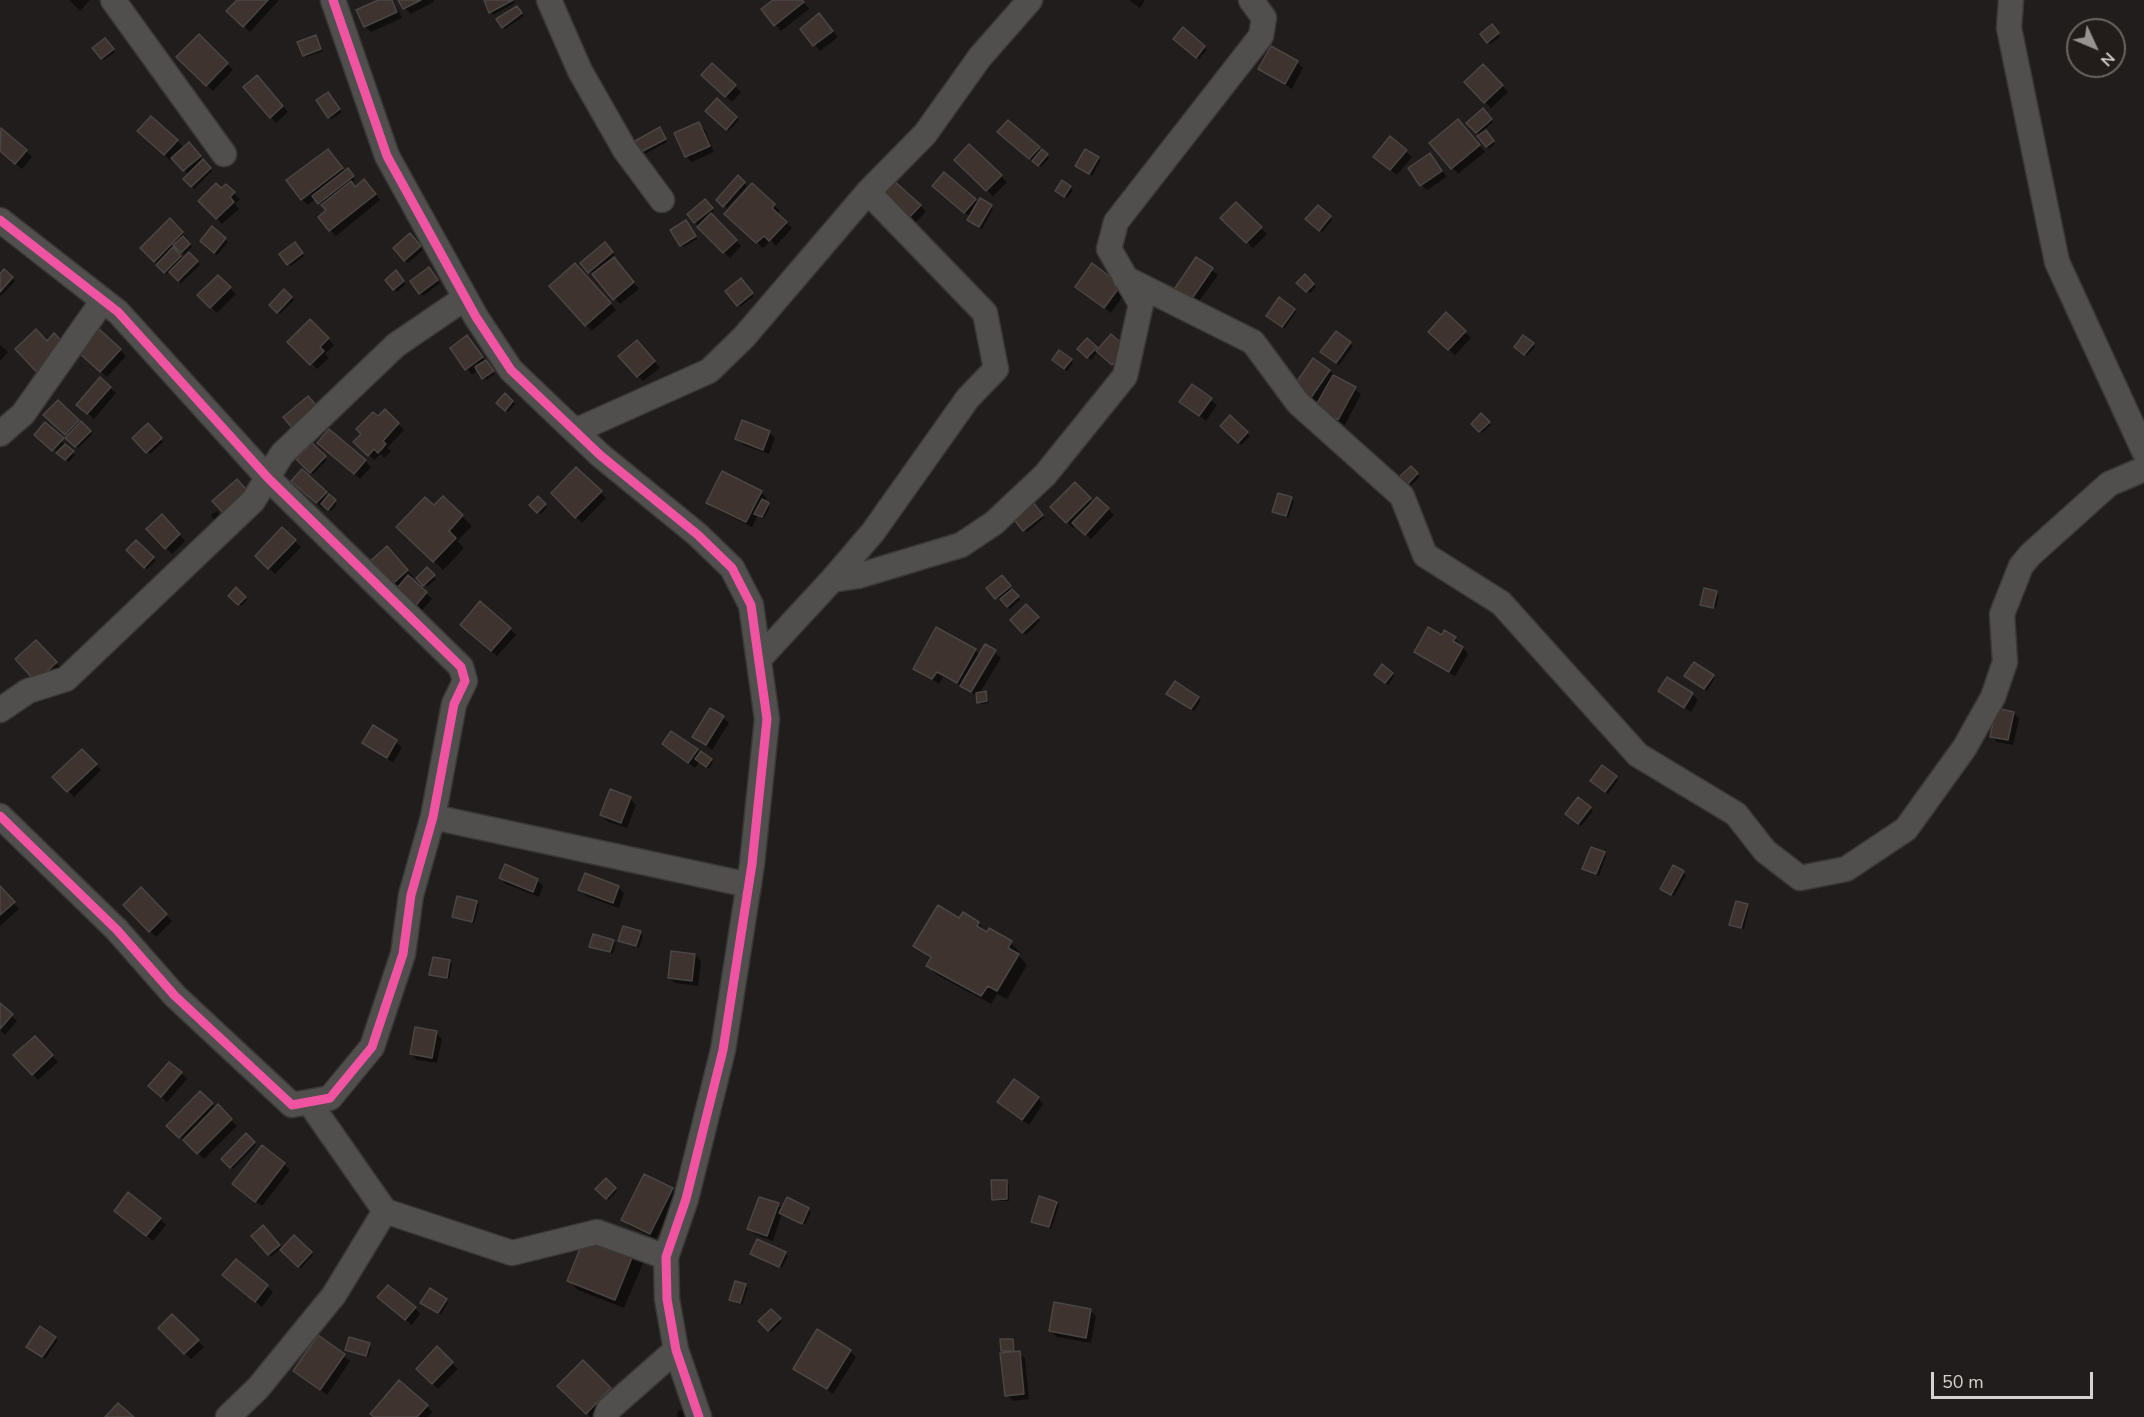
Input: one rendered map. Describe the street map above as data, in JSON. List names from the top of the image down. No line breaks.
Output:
{"scale_bar":"50 m","north":"bottom right"}
